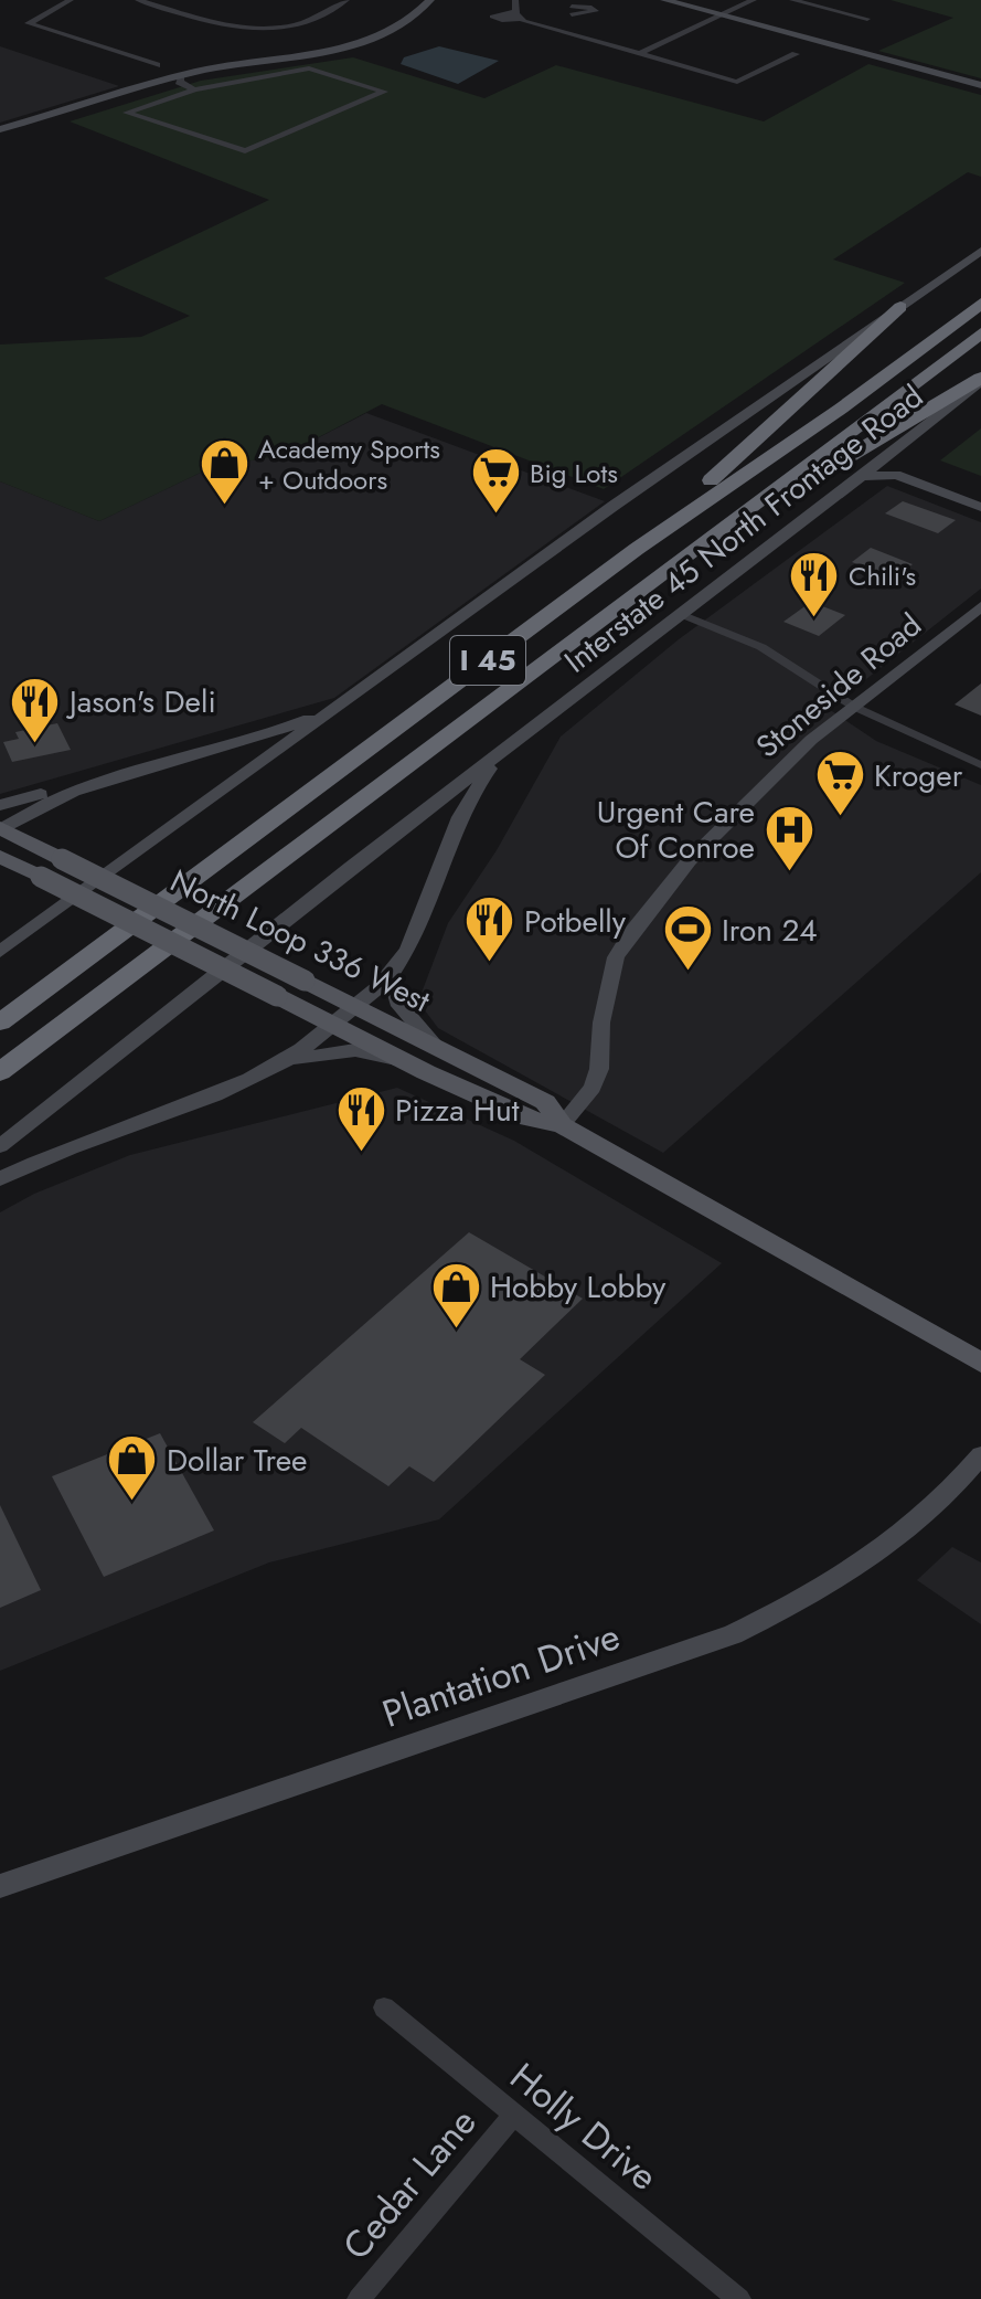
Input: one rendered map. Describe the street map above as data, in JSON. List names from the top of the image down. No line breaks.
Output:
{"streets":{"highway":["I 45"],"main road":["Interstate 45 North Frontage Road","Stoneside Road","North Loop 336 West","Plantation Drive"],"street":["Holly Drive","Cedar Lane"]},"crossings":[["Stoneside Road","North Loop 336 West"],["Holly Drive","Cedar Lane"]],"places":{"shop":["Academy Sports + Outdoors","Hobby Lobby","Dollar Tree"],"supermarket":["Big Lots","Kroger"],"restaurant":["Chili's","Jason's Deli","Potbelly","Pizza Hut"],"hospital":["Urgent Care Of Conroe"],"sports":["Iron 24"]}}
